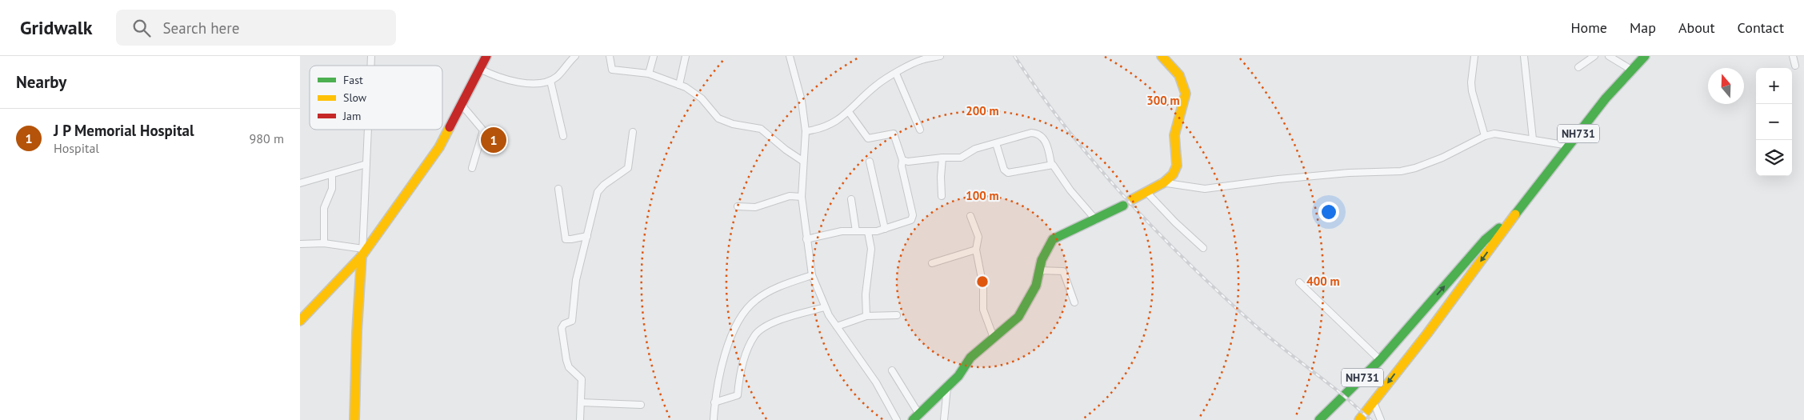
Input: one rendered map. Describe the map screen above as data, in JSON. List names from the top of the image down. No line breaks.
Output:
{"streets":{"main road":["NH731"]},"legend":["Fast","Slow","Jam"],"north":"top","page":{"header":"Gridwalk","search":"Search here","nav":["Home","Map","About","Contact"],"heading":"Nearby","map_buttons":["+","−"],"list":[{"mark":"1","name":"J P Memorial Hospital","note":"Hospital","value":"980 m"}],"pins":"1"},"rings":["300 m","200 m","100 m","400 m"]}
